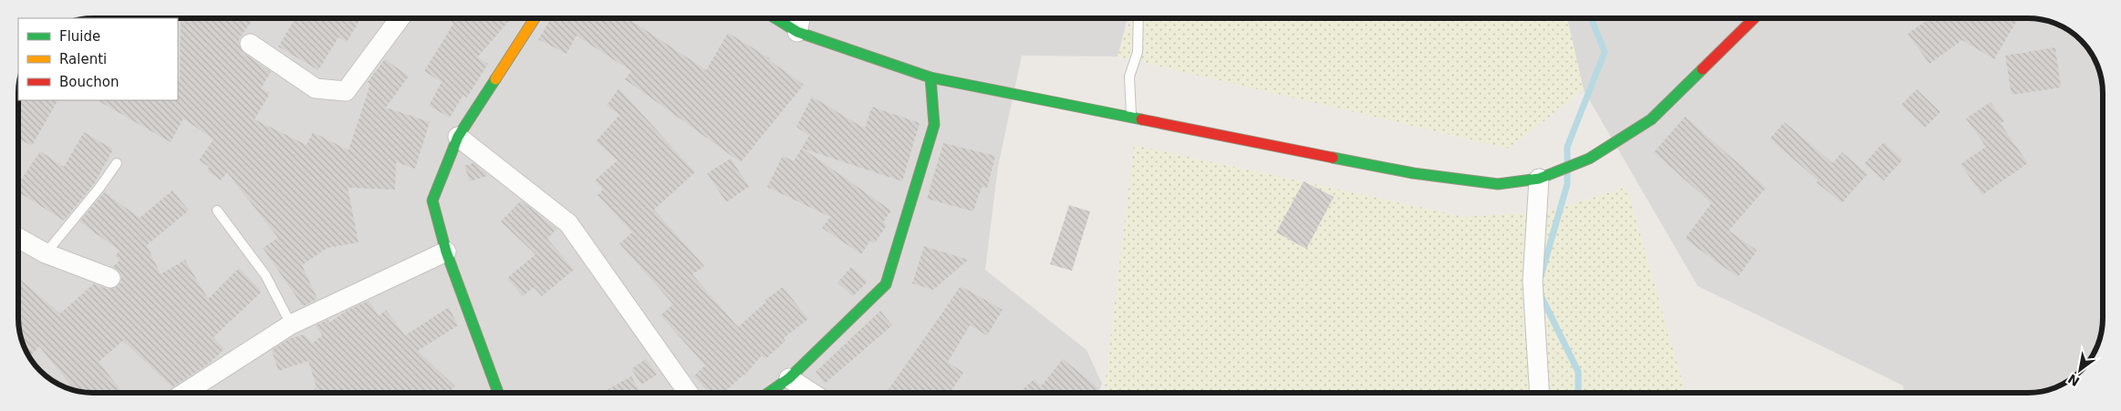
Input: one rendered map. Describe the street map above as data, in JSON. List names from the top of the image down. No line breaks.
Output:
{"legend":["Fluide","Ralenti","Bouchon"],"north":"bottom left"}
